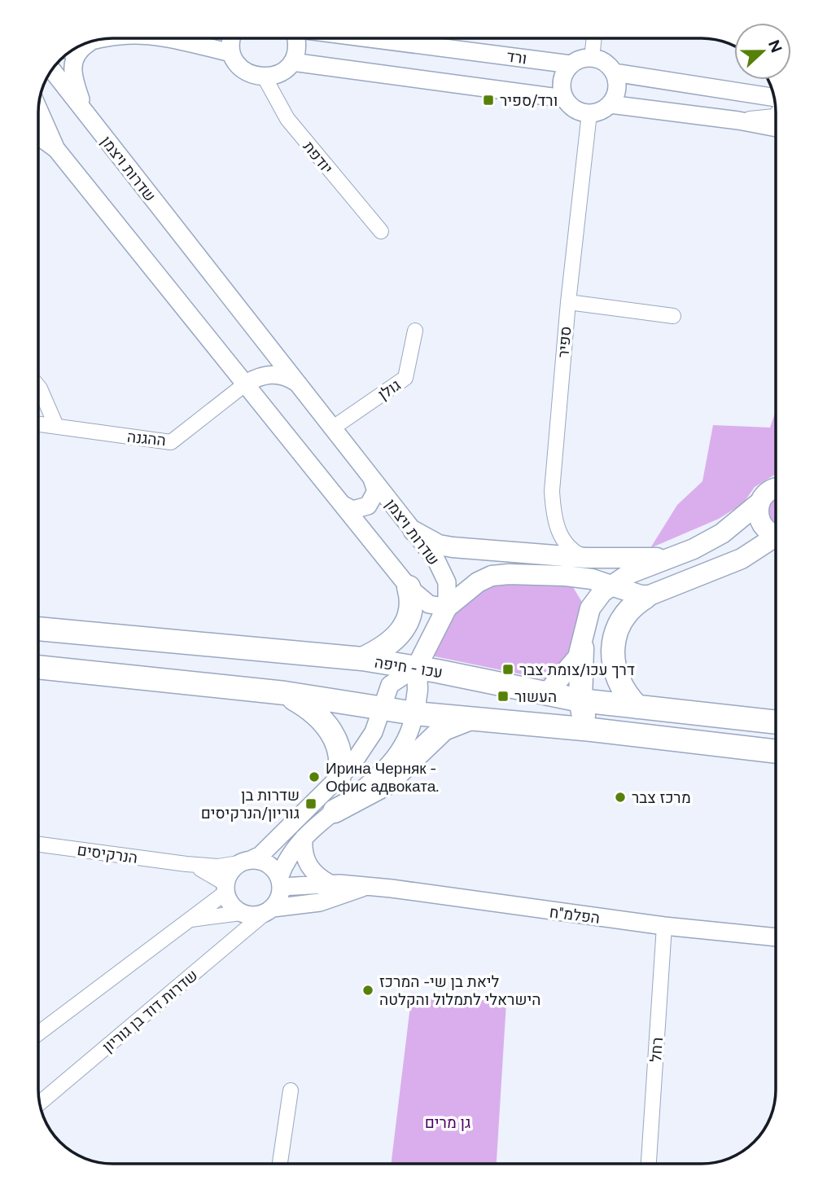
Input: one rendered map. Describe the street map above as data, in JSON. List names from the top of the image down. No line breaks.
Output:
{"streets":{"highway":["עכו - חיפה"],"street":["ורד","יודפת","שדרות ויצמן","ספיר","גולן","ההגנה","הנרקיסים","הפלמ\"ח","שדרות דוד בן גוריון","רחל"]},"crossings":[["ורד","ספיר"],["שדרות ויצמן","גולן"],["הנרקיסים","הפלמ\"ח"],["הנרקיסים","שדרות דוד בן גוריון"],["הפלמ\"ח","שדרות דוד בן גוריון"],["הפלמ\"ח","רחל"]],"parks":["גן מרים"],"places":{"transit":["ורד/ספיר","דרך עכו/צומת צבר","העשור","שדרות בן גוריון/הנרקיסים"],"other":["Ирина Черняк - Офис адвоката.","מרכז צבר","ליאת בן שי- המרכז הישראלי לתמלול והקלטה"]},"north":"right"}
